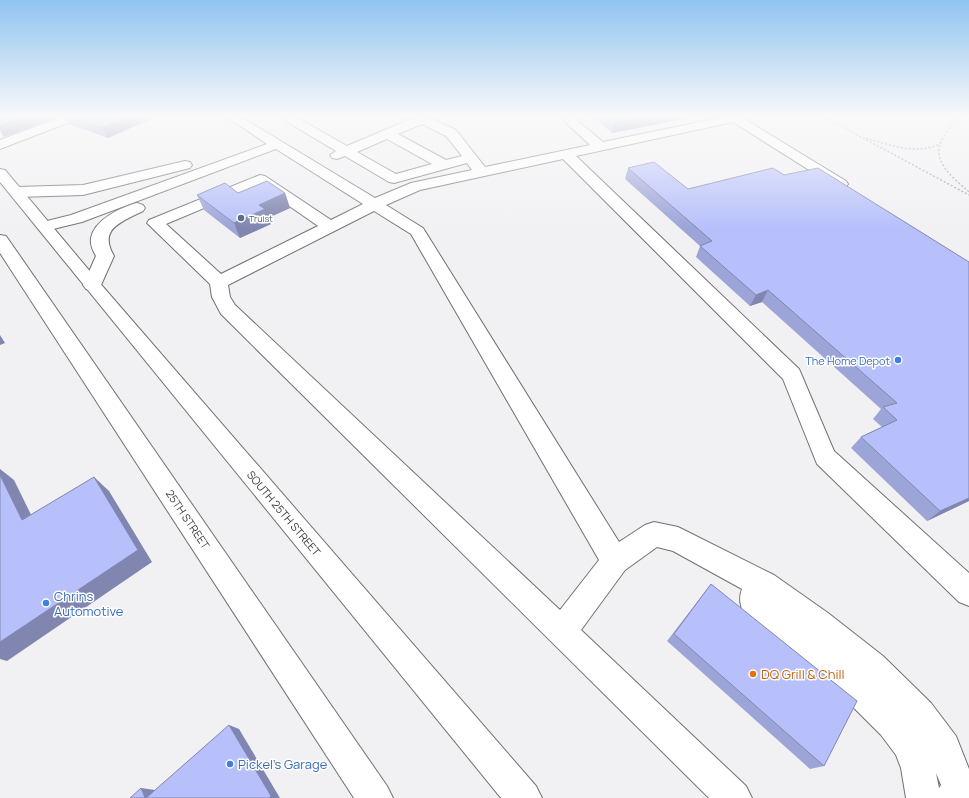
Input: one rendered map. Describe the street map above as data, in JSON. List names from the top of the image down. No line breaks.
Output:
{"streets":{"main road":["SOUTH 25TH STREET","25TH STREET"]},"places":["Truist","The Home Depot","Chrins Automotive","DQ Grill & Chill","Pickel's Garage"]}
